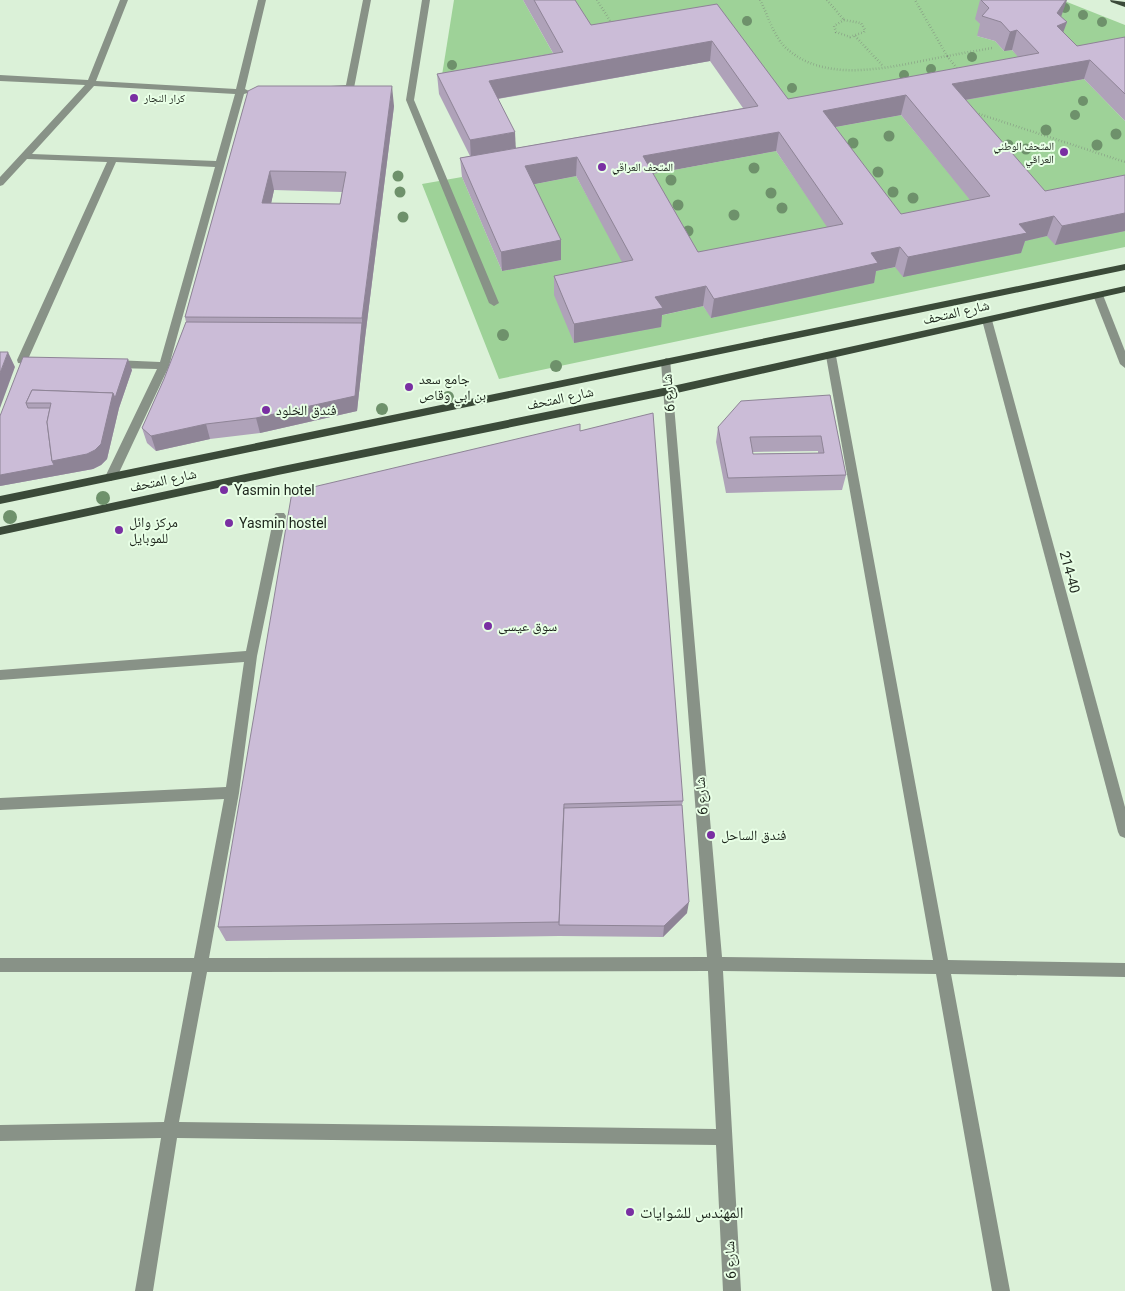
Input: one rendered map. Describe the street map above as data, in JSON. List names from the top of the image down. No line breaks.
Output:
{"streets":{"main road":["شارع المتحف"],"street":["شارع 6","214-40"]},"crossings":[["شارع المتحف","شارع 6"],["شارع المتحف","214-40"]],"places":["كرار النجار","المتحف الوطني العراقي","المتحف العراقي","جامع سعد بن ابي وقاص","فندق الخلود","Yasmin hotel","Yasmin hostel","مركز وائل للموبايل","سوق عيسى","فندق الساحل","المهندس للشوايات"]}
